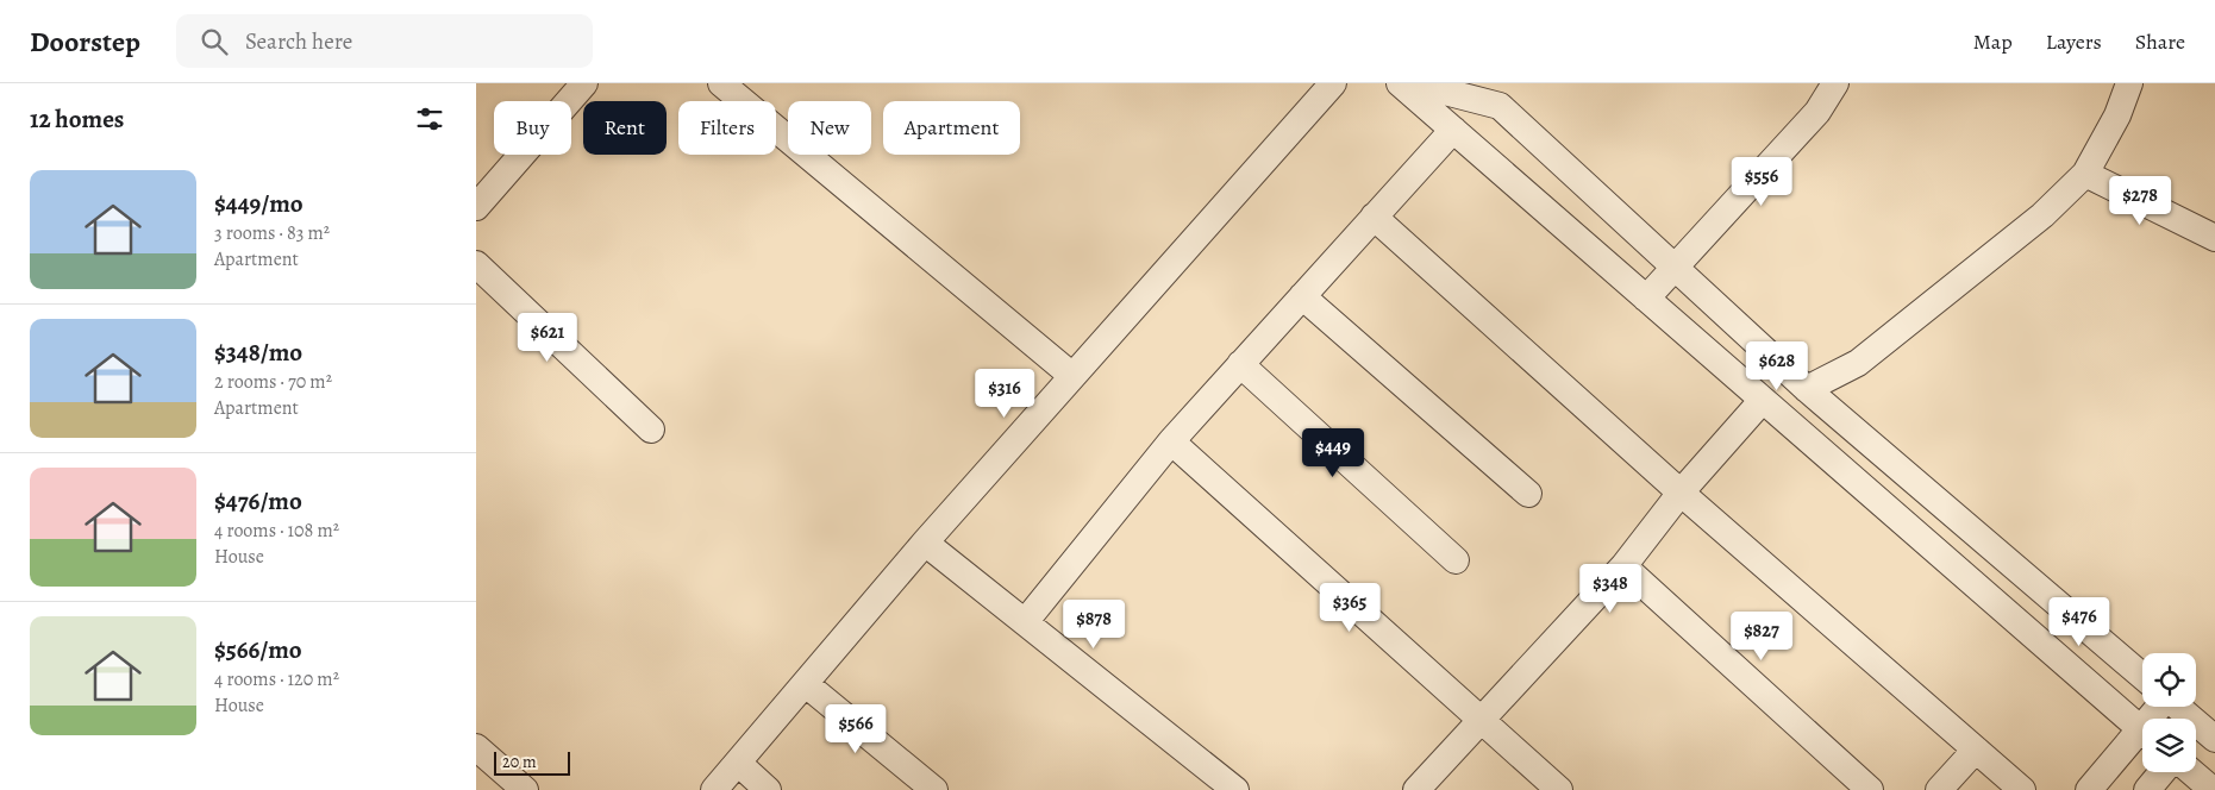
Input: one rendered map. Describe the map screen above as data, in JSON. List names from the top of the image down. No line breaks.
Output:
{"scale_bar":"20 m","page":{"header":"Doorstep","search":"Search here","nav":["Map","Layers","Share"],"heading":"12 homes","chip":["Buy","Rent","Filters","New","Apartment"],"list":[{"name":"$449/mo","note":"3 rooms · 83 m² · Apartment"},{"name":"$348/mo","note":"2 rooms · 70 m² · Apartment"},{"name":"$476/mo","note":"4 rooms · 108 m² · House"},{"name":"$566/mo","note":"4 rooms · 120 m² · House"}],"price":["$556","$278","$621","$628","$316","$449","$348","$365","$476","$878","$827","$566"],"scale":"20 m"}}
